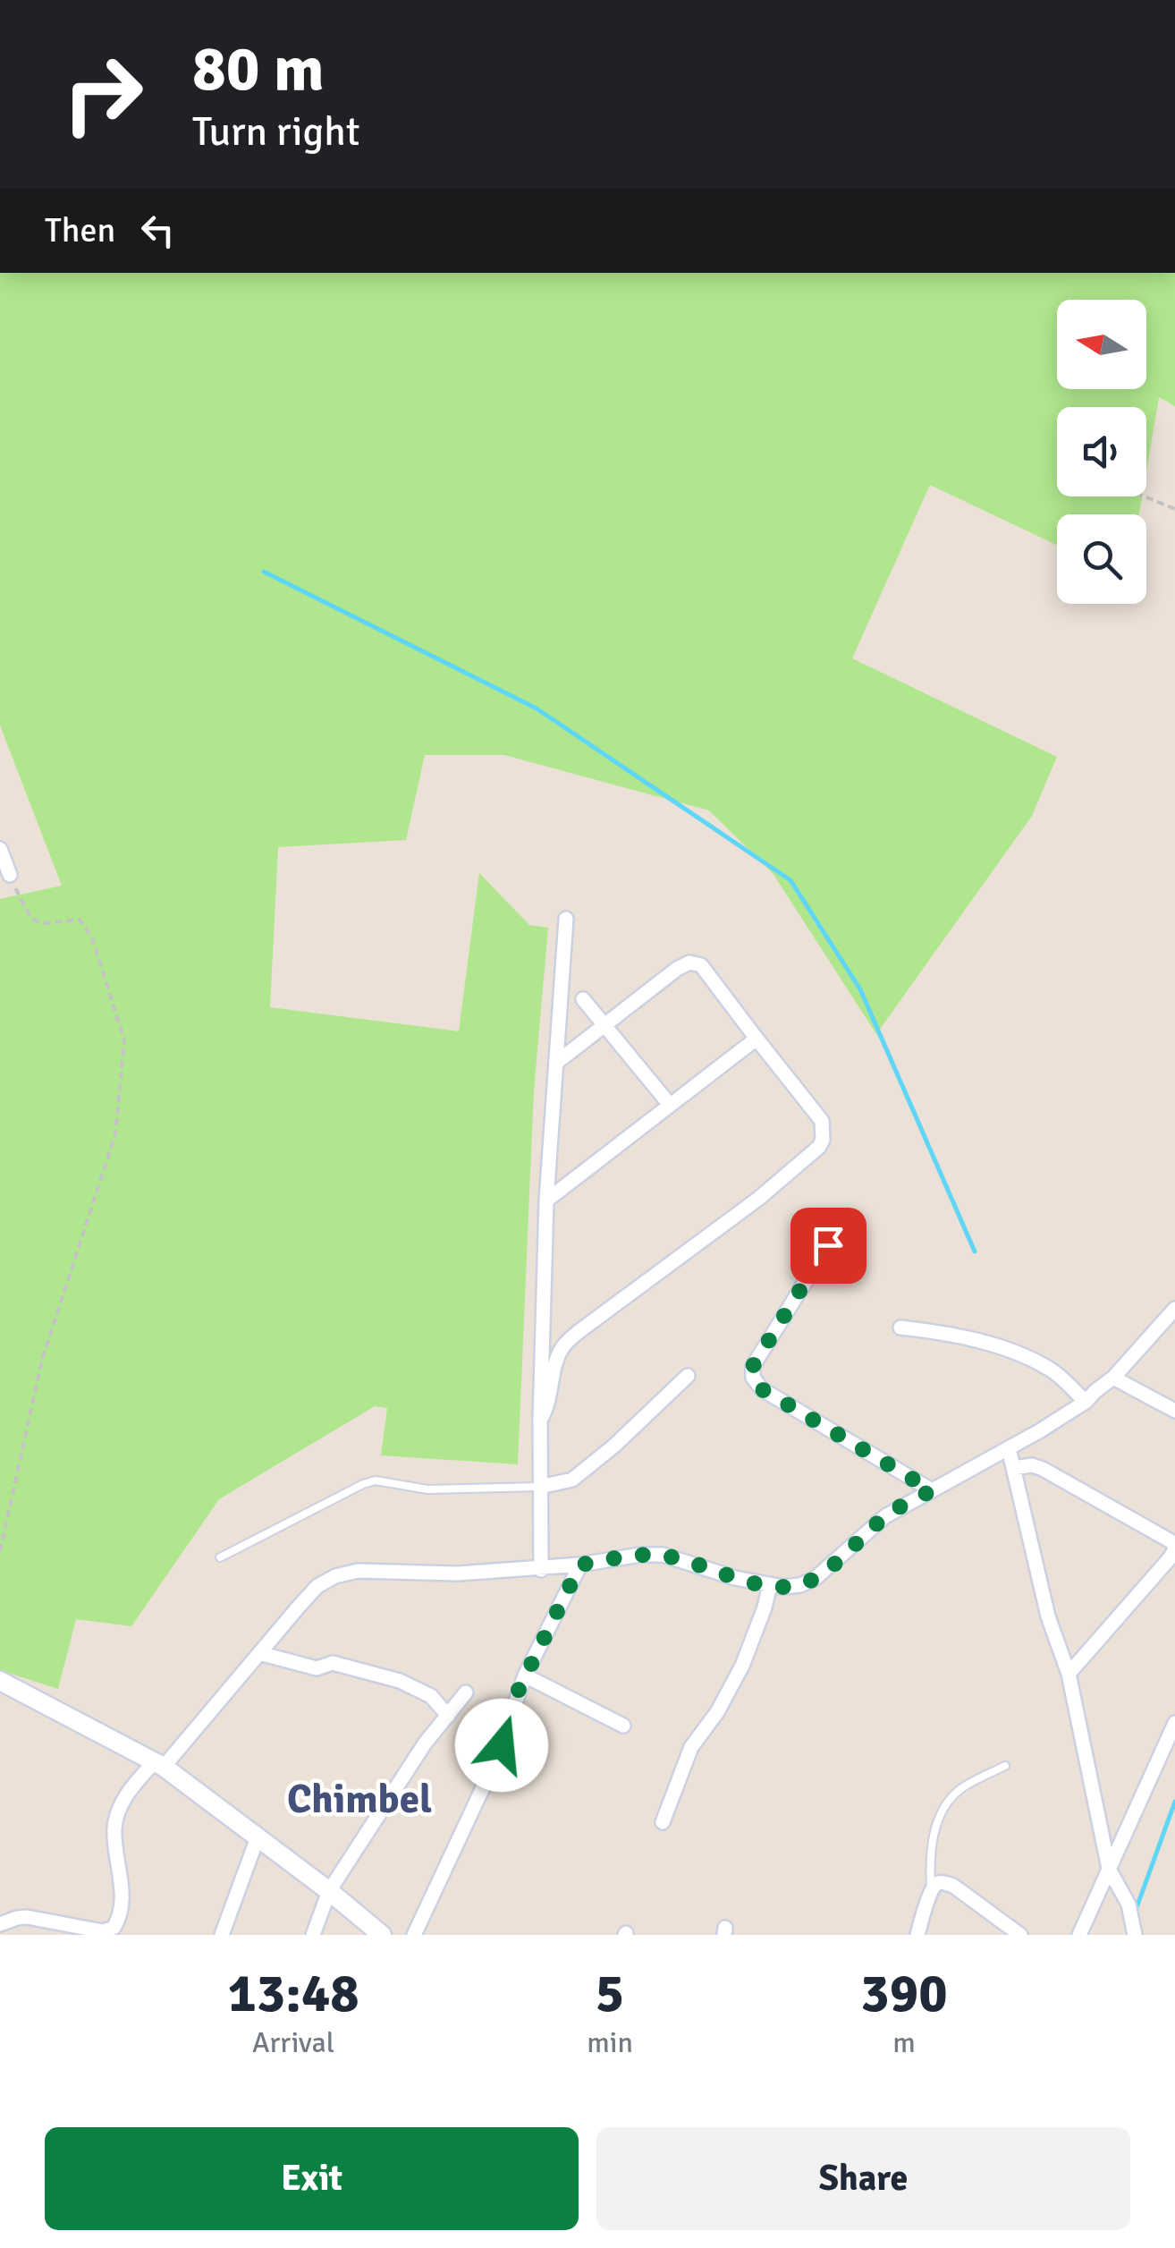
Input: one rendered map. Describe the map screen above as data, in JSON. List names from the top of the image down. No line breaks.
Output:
{"districts":["Chimbel"],"north":"left","page":{"turn":["80 m","Turn right"],"then":"Then","eta":["13:48","Arrival","5","min","390","m"],"buttons":["Exit","Share"]}}
